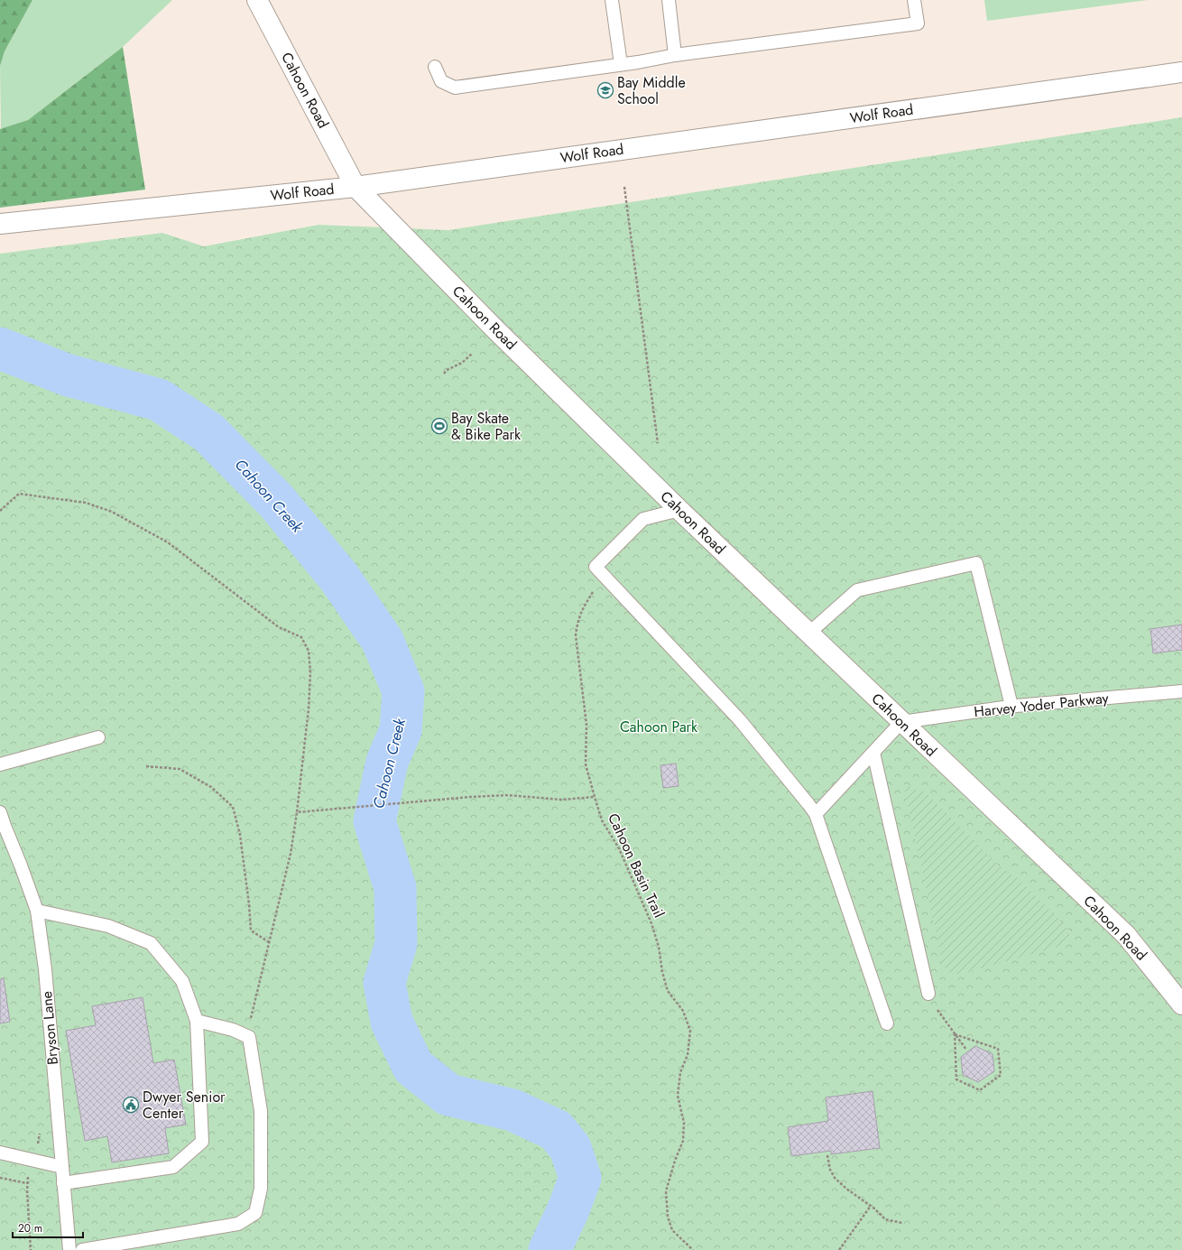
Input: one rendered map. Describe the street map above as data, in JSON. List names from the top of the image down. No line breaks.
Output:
{"streets":{"street":["Cahoon Road","Wolf Road"],"lane":["Harvey Yoder Parkway","Bryson Lane"],"path":["Cahoon Basin Trail"]},"crossings":[["Cahoon Road","Wolf Road"],["Cahoon Road","Harvey Yoder Parkway"]],"water":["Cahoon Creek"],"parks":["Cahoon Park"],"places":{"school or university":["Bay Middle School"],"sports":["Bay Skate & Bike Park"],"public building":["Dwyer Senior Center"]},"scale_bar":"20 m"}
